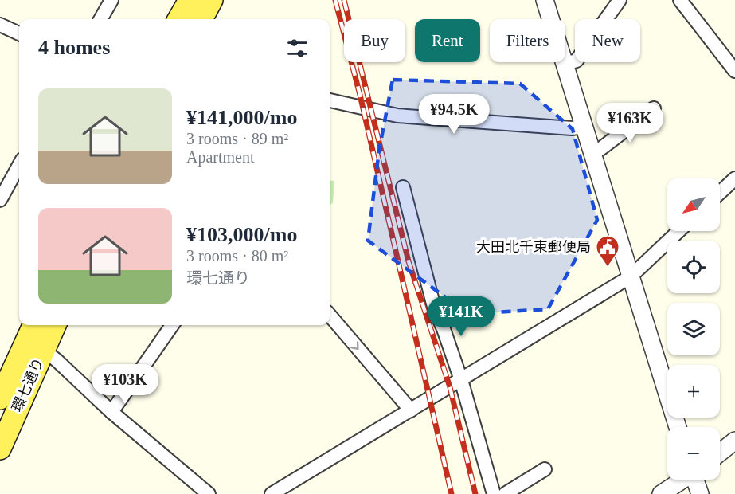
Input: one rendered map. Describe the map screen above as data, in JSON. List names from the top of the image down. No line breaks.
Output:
{"streets":{"main road":["環七通り"]},"places":{"public building":["大田北千束郵便局"]},"north":"bottom left","page":{"chip":["Buy","Rent","Filters","New"],"heading":"4 homes","list":[{"name":"¥141,000/mo","note":"3 rooms · 89 m² · Apartment"},{"name":"¥103,000/mo","note":"3 rooms · 80 m² · 環七通り"}],"price":["¥94.5K","¥163K","¥141K","¥103K"],"map_buttons":["+","−"]}}
